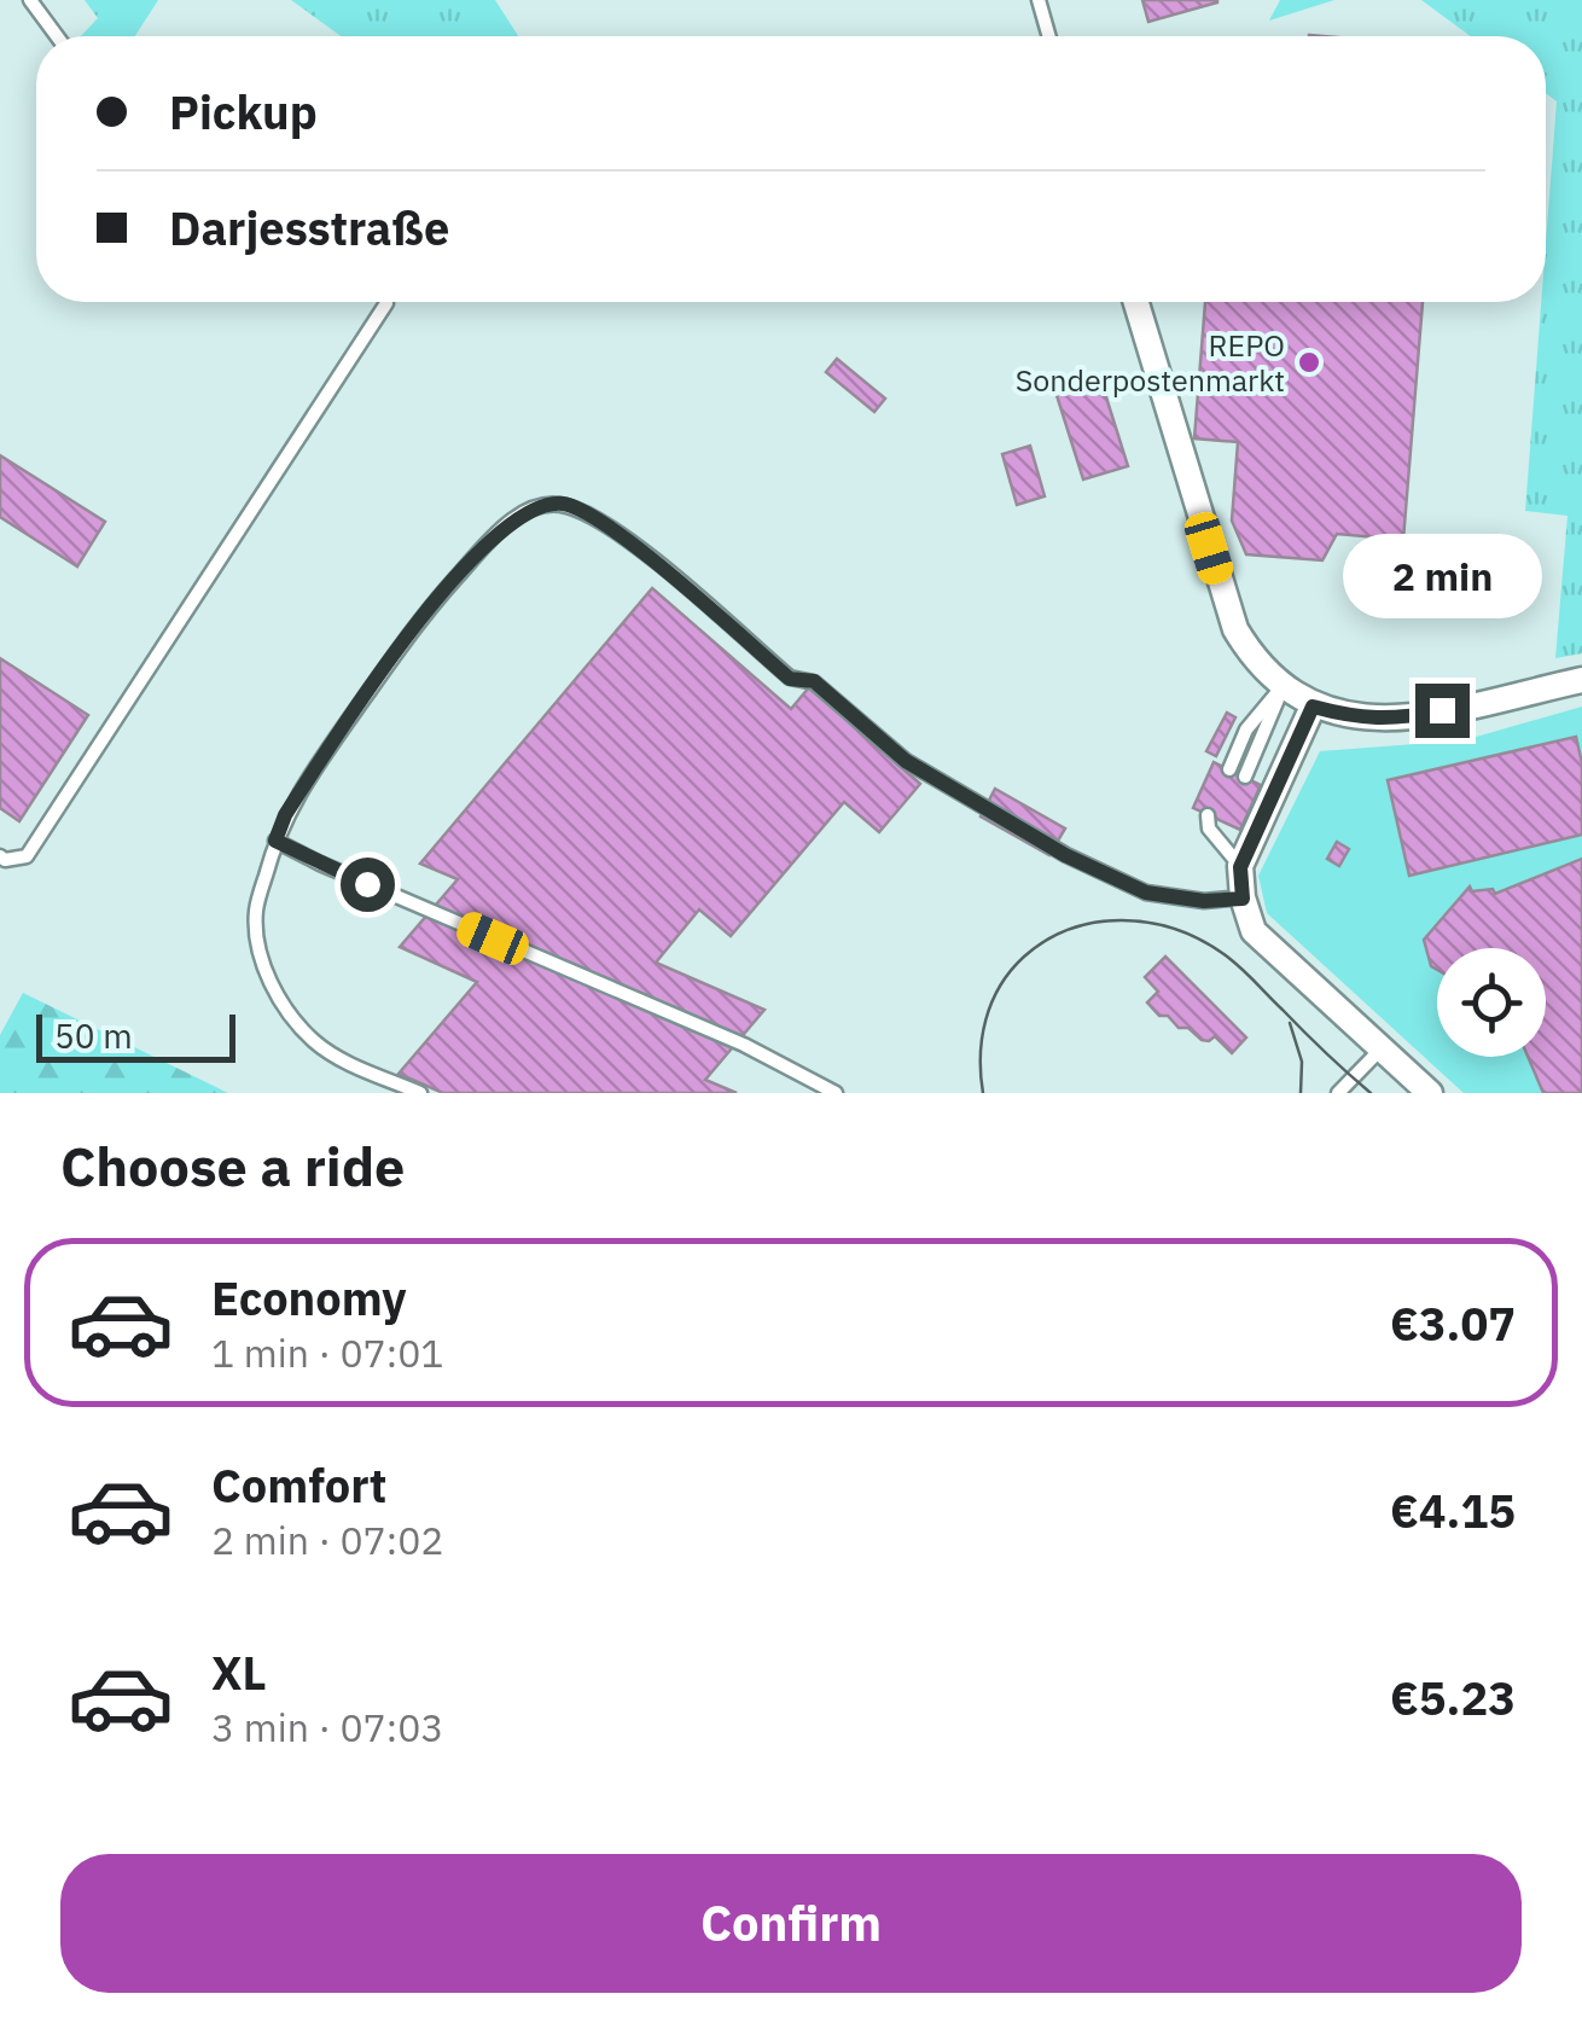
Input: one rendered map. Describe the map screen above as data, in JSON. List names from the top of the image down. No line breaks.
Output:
{"places":["REPO Sonderpostenmarkt"],"scale_bar":"50 m","page":{"banner":["Pickup","Darjesstraße"],"bubble":"2 min","scale":"50 m","heading":"Choose a ride","list":[{"name":"Economy","note":"1 min · 07:01","value":"€3.07"},{"name":"Comfort","note":"2 min · 07:02","value":"€4.15"},{"name":"XL","note":"3 min · 07:03","value":"€5.23"}],"buttons":"Confirm"}}
